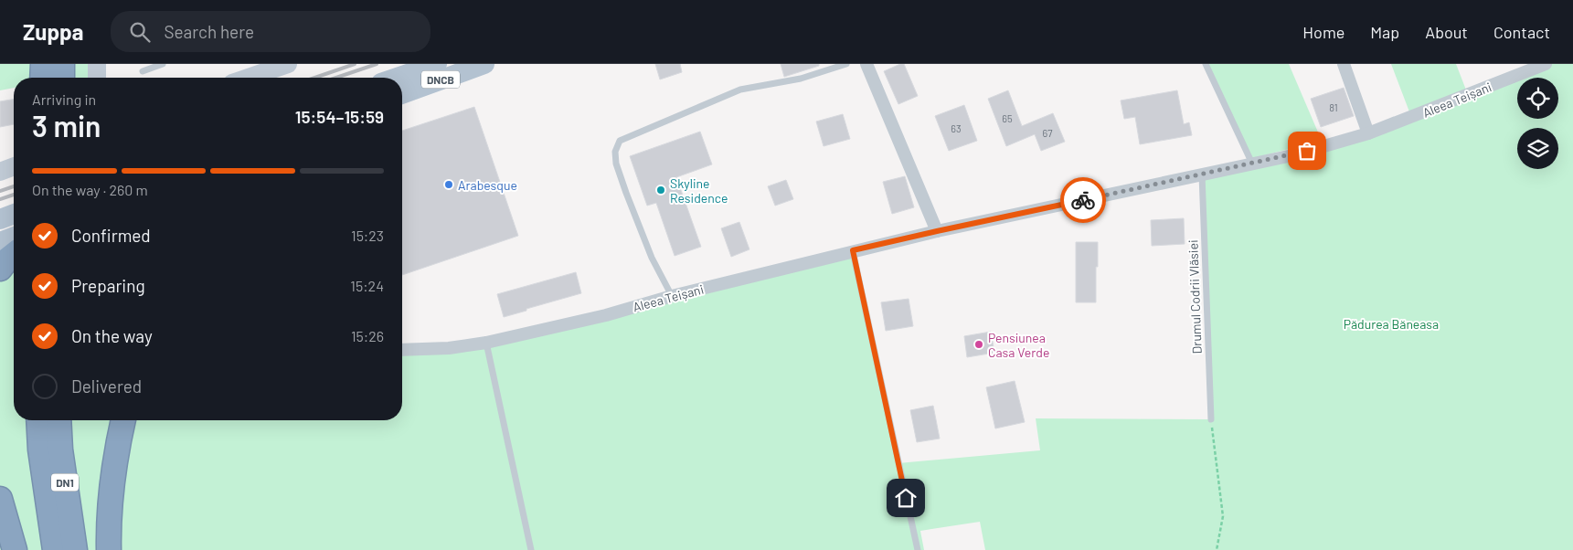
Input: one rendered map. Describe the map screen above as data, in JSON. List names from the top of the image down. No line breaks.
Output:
{"streets":{"highway":["DN1"],"main road":["DNCB"],"street":["Aleea Teișani"],"lane":["Drumul Codrii Vlăsiei"]},"crossings":[["Aleea Teișani","Drumul Codrii Vlăsiei"]],"parks":["Pădurea Băneasa"],"places":["Arabesque","Skyline Residence","Pensiunea Casa Verde"],"house_numbers":["81","65","63","67"],"page":{"header":"Zuppa","search":"Search here","nav":["Home","Map","About","Contact"],"heading":["3 min","Arriving in","15:54–15:59"],"bar":"On the way · 260 m","list":[["Confirmed","15:23"],["Preparing","15:24"],["On the way","15:26"],"Delivered"]}}
